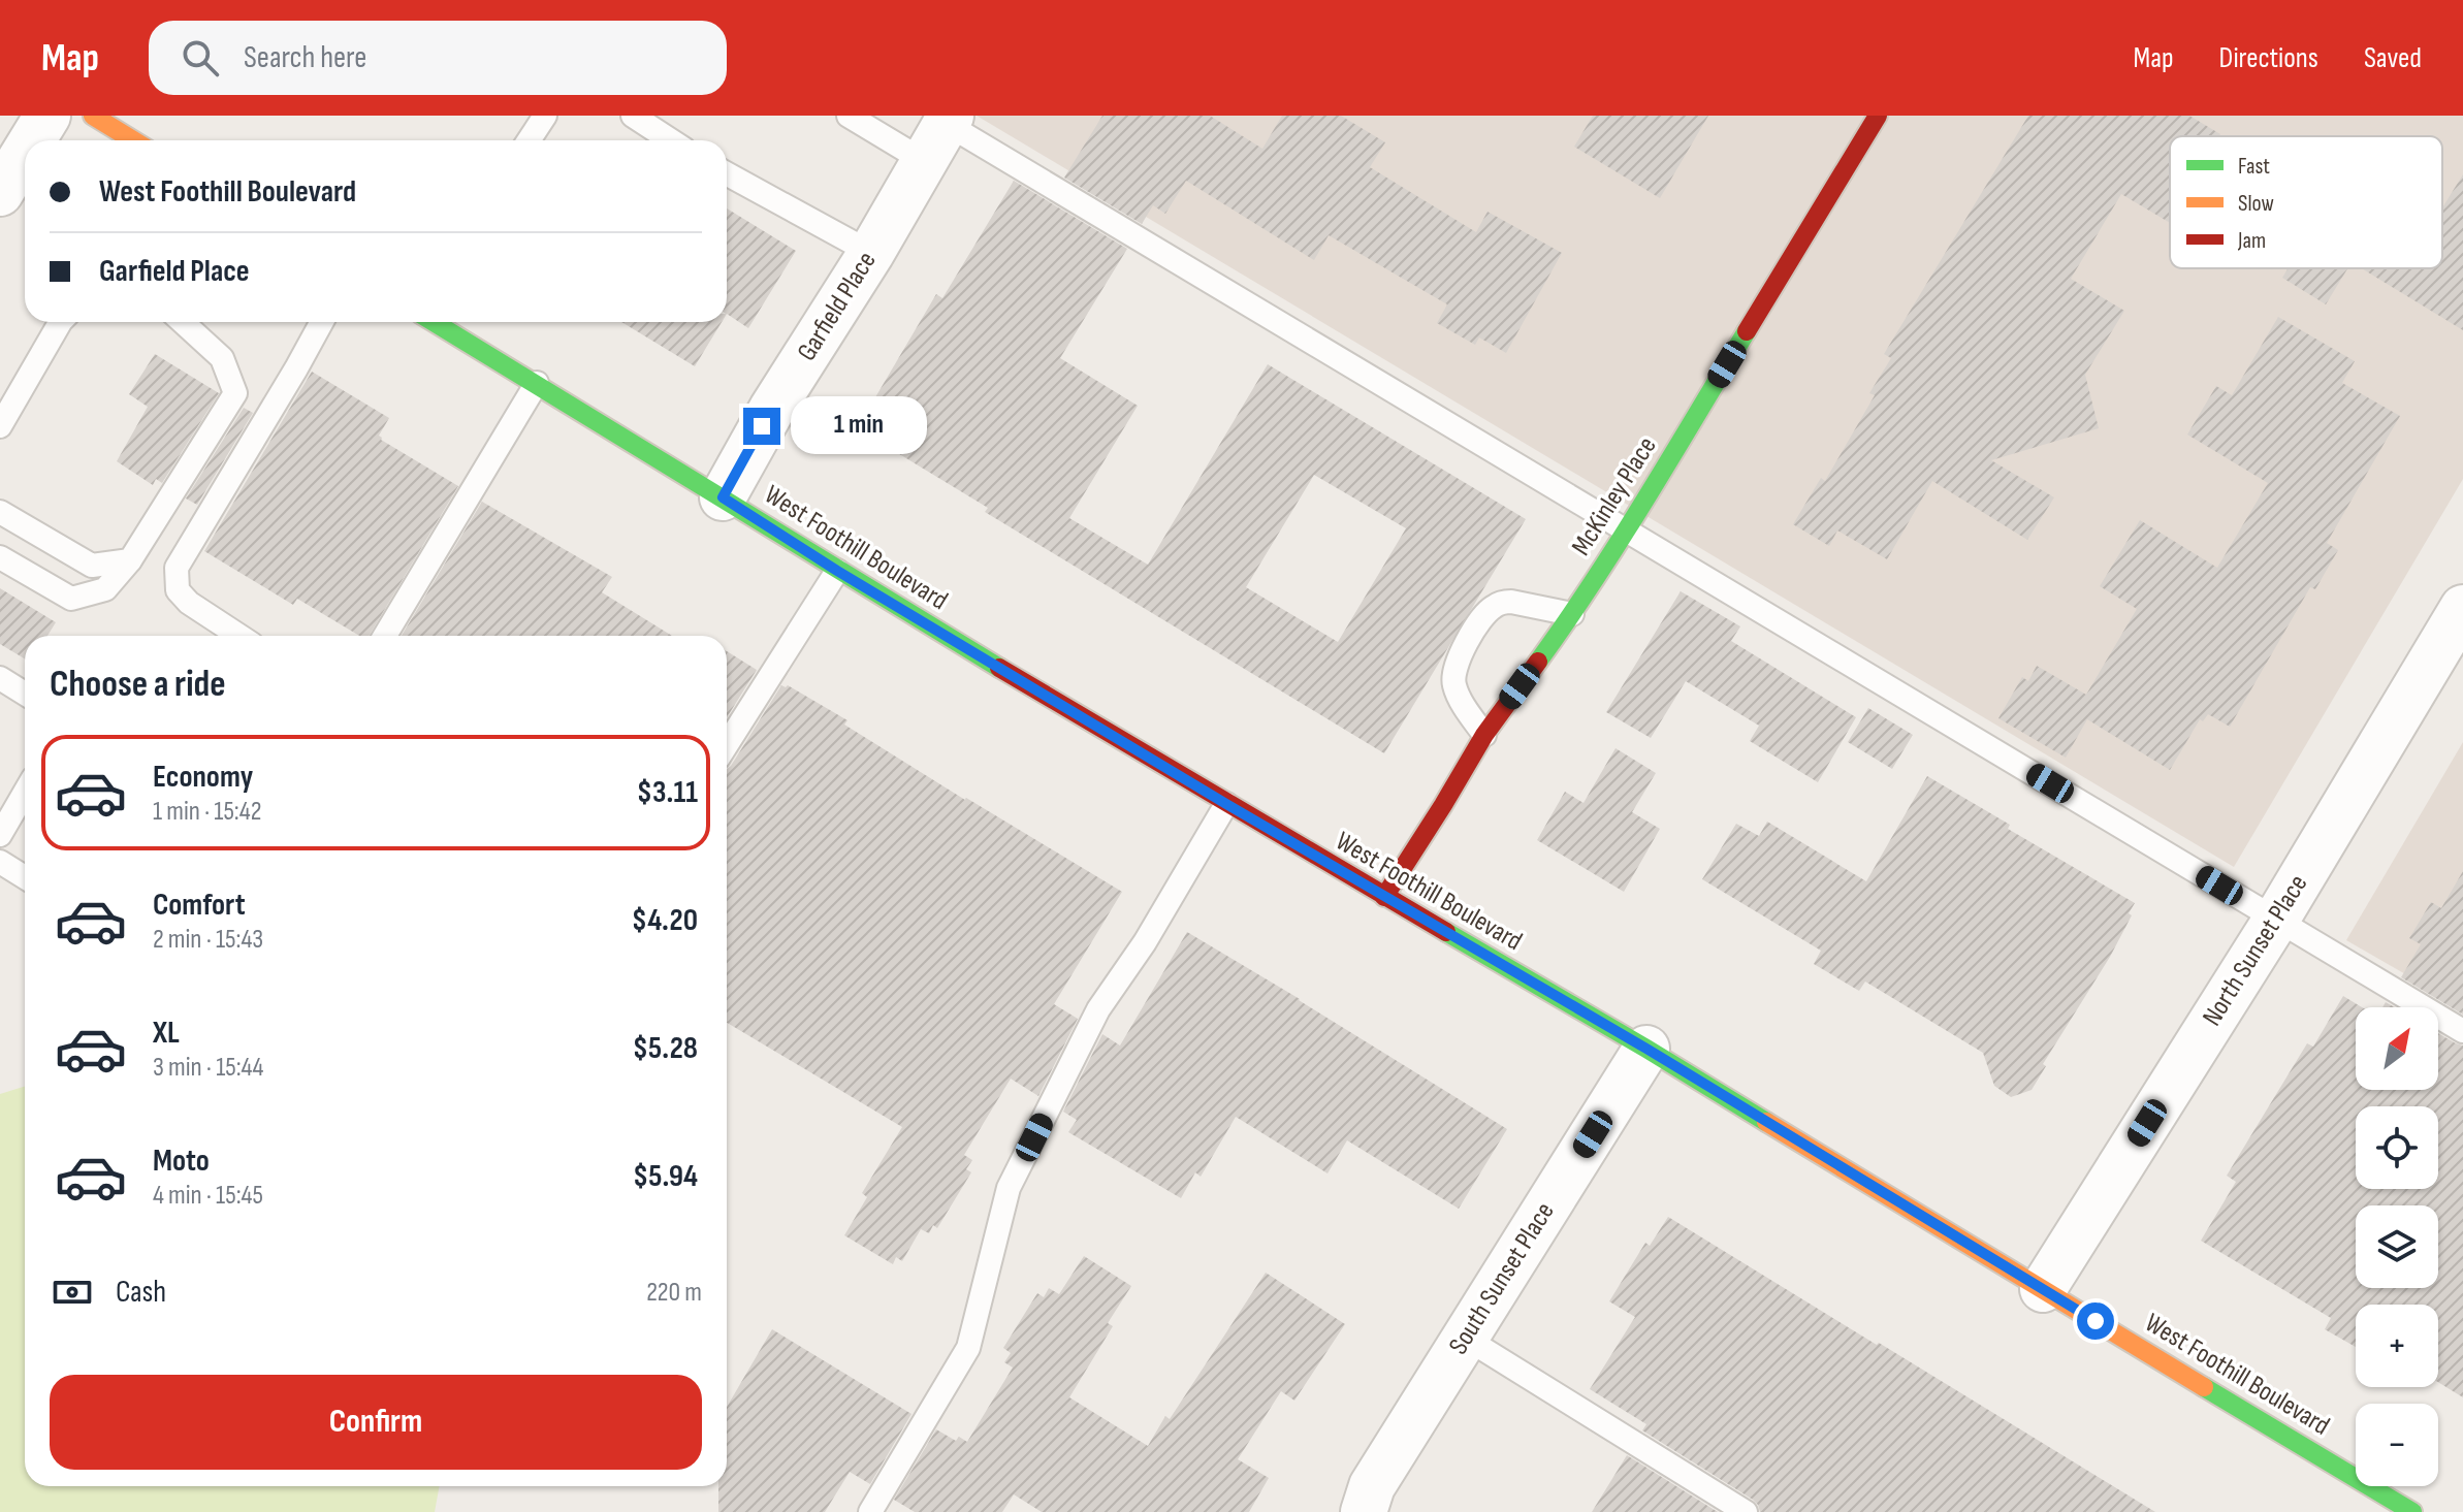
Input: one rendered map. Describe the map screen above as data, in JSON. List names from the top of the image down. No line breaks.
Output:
{"streets":{"main road":["McKinley Place","West Foothill Boulevard"],"street":["Garfield Place","North Sunset Place","South Sunset Place"]},"crossings":[["Garfield Place","West Foothill Boulevard"],["McKinley Place","West Foothill Boulevard"],["West Foothill Boulevard","North Sunset Place"],["West Foothill Boulevard","South Sunset Place"]],"legend":["Fast","Slow","Jam"],"north":"top right","page":{"header":"Map","search":"Search here","nav":["Map","Directions","Saved"],"banner":["West Foothill Boulevard","Garfield Place"],"bubble":"1 min","heading":"Choose a ride","list":[{"name":"Economy","note":"1 min · 15:42","value":"$3.11"},{"name":"Comfort","note":"2 min · 15:43","value":"$4.20"},{"name":"XL","note":"3 min · 15:44","value":"$5.28"},{"name":"Moto","note":"4 min · 15:45","value":"$5.94"}],"map_buttons":["+","−"],"pay":["Cash","220 m"],"buttons":"Confirm"}}
